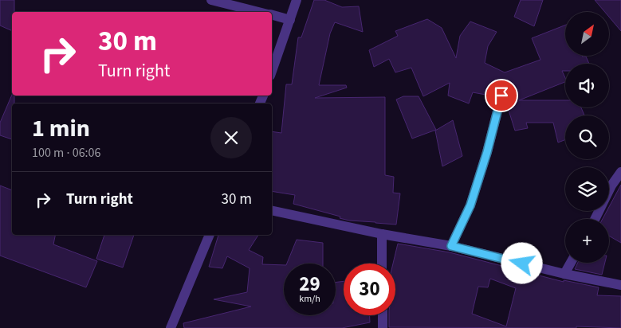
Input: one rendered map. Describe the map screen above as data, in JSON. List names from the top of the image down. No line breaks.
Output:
{"north":"top right","page":{"map_buttons":"+","turn":["30 m","Turn right"],"heading":["1 min","100 m · 06:06"],"list":[{"name":"Turn right","value":"30 m"}],"speed":"29 km/h","limit":"30"}}
